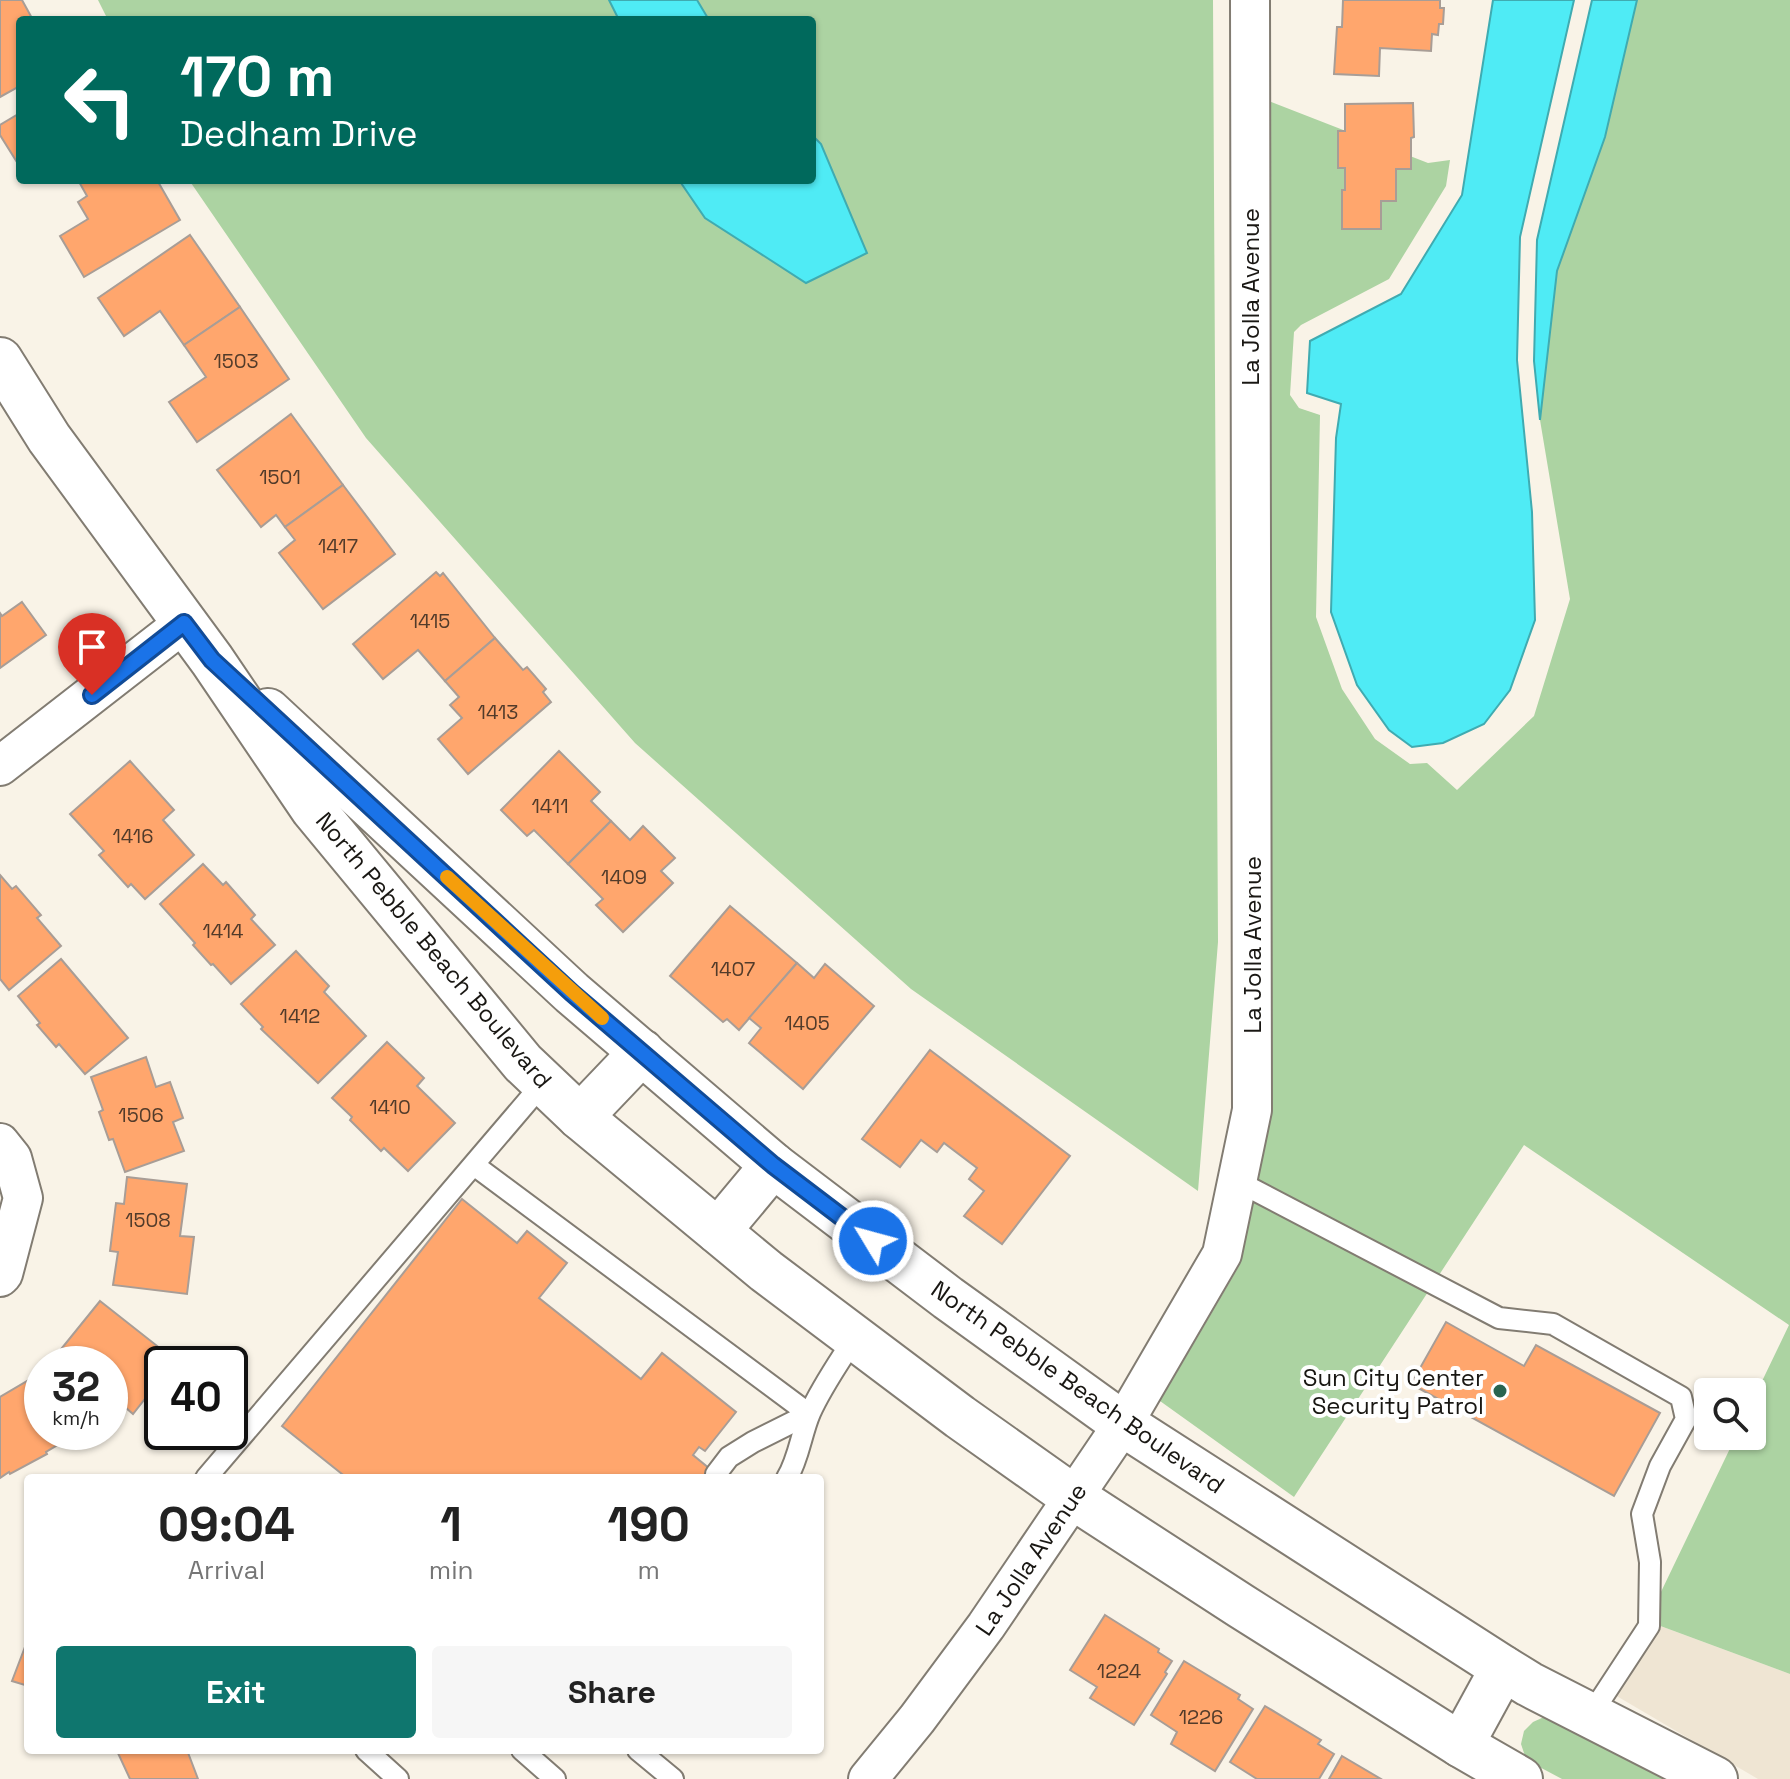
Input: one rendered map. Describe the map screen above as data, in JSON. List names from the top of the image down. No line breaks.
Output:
{"streets":{"street":["La Jolla Avenue","North Pebble Beach Boulevard"]},"crossings":[["La Jolla Avenue","North Pebble Beach Boulevard"]],"places":["Sun City Center Security Patrol"],"house_numbers":["1503","1501","1417","1415","1413","1411","1416","1409","1414","1407","1412","1405","1410","1506","1508","1224","1226"],"page":{"turn":["170 m","Dedham Drive"],"speed":"32 km/h","limit":"40","eta":["09:04","Arrival","1","min","190","m"],"buttons":["Exit","Share"]}}
